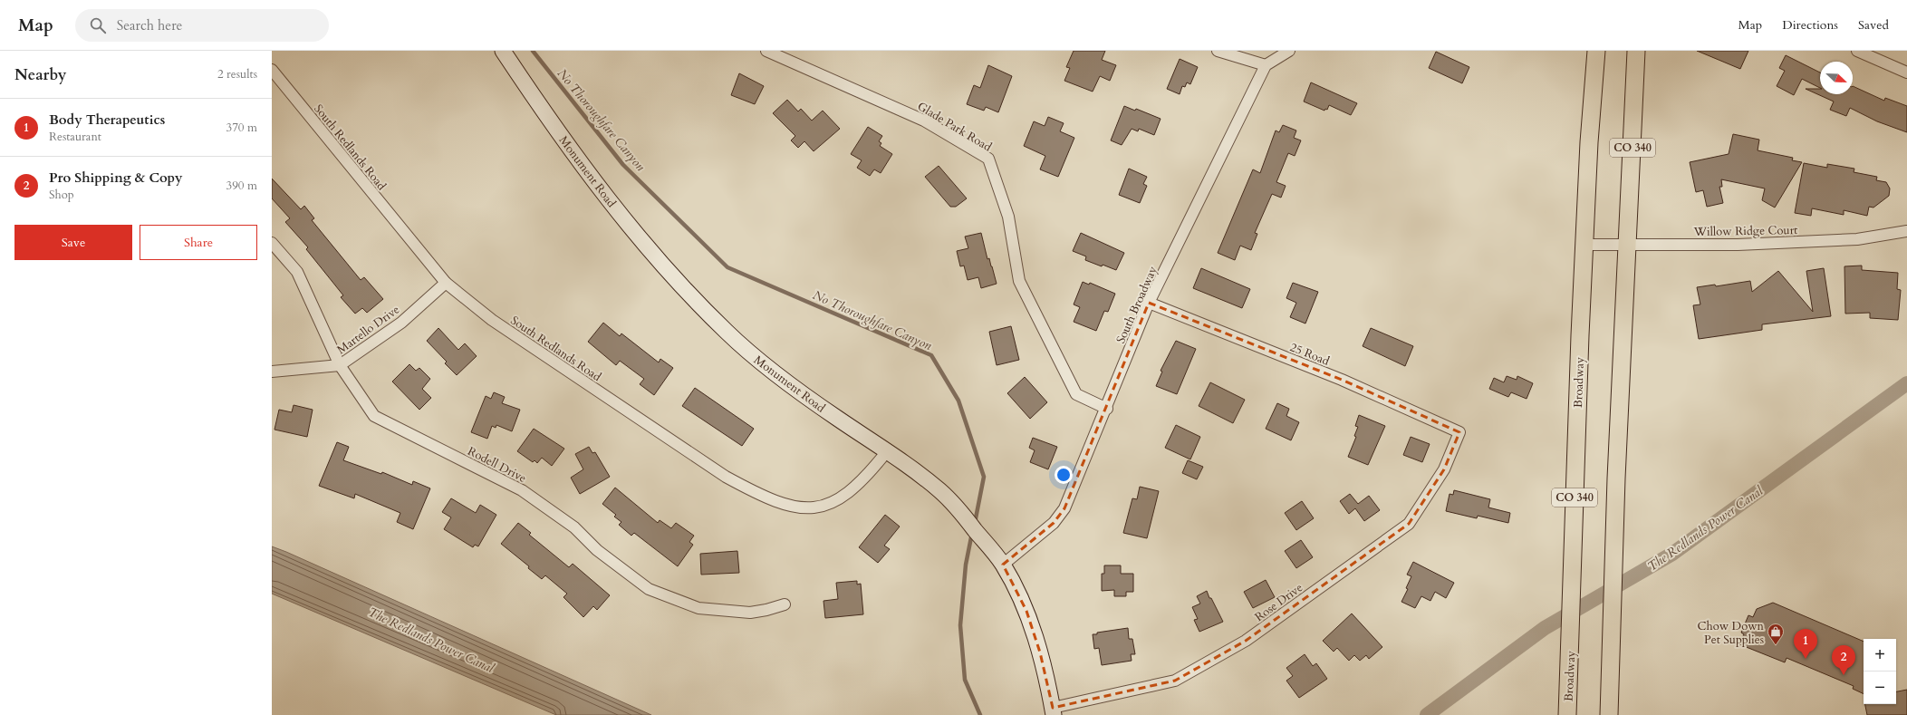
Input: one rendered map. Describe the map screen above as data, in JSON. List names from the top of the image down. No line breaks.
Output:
{"streets":{"main road":["CO 340","Monument Road","Broadway"],"street":["Glade Park Road","South Redlands Road","Willow Ridge Court","South Broadway","Martello Drive","25 Road","Rodell Drive","Rose Drive"]},"crossings":[["Glade Park Road","South Broadway"],["South Redlands Road","Monument Road"],["South Redlands Road","Martello Drive"],["CO 340","Willow Ridge Court"],["Monument Road","South Broadway"],["Monument Road","Rose Drive"],["Willow Ridge Court","Broadway"],["South Broadway","25 Road"],["Martello Drive","Rodell Drive"],["25 Road","Rose Drive"]],"water":["No Thoroughfare Canyon","The Redlands Power Canal"],"places":{"shop":["Chow Down Pet Supplies"]},"north":"bottom right","page":{"header":"Map","search":"Search here","nav":["Map","Directions","Saved"],"heading":["Nearby","2 results"],"list":[{"mark":"1","name":"Body Therapeutics","note":"Restaurant","value":"370 m"},{"mark":"2","name":"Pro Shipping & Copy","note":"Shop","value":"390 m"}],"buttons":["Save","Share"],"pins":["1","2"],"map_buttons":["+","−"]}}
